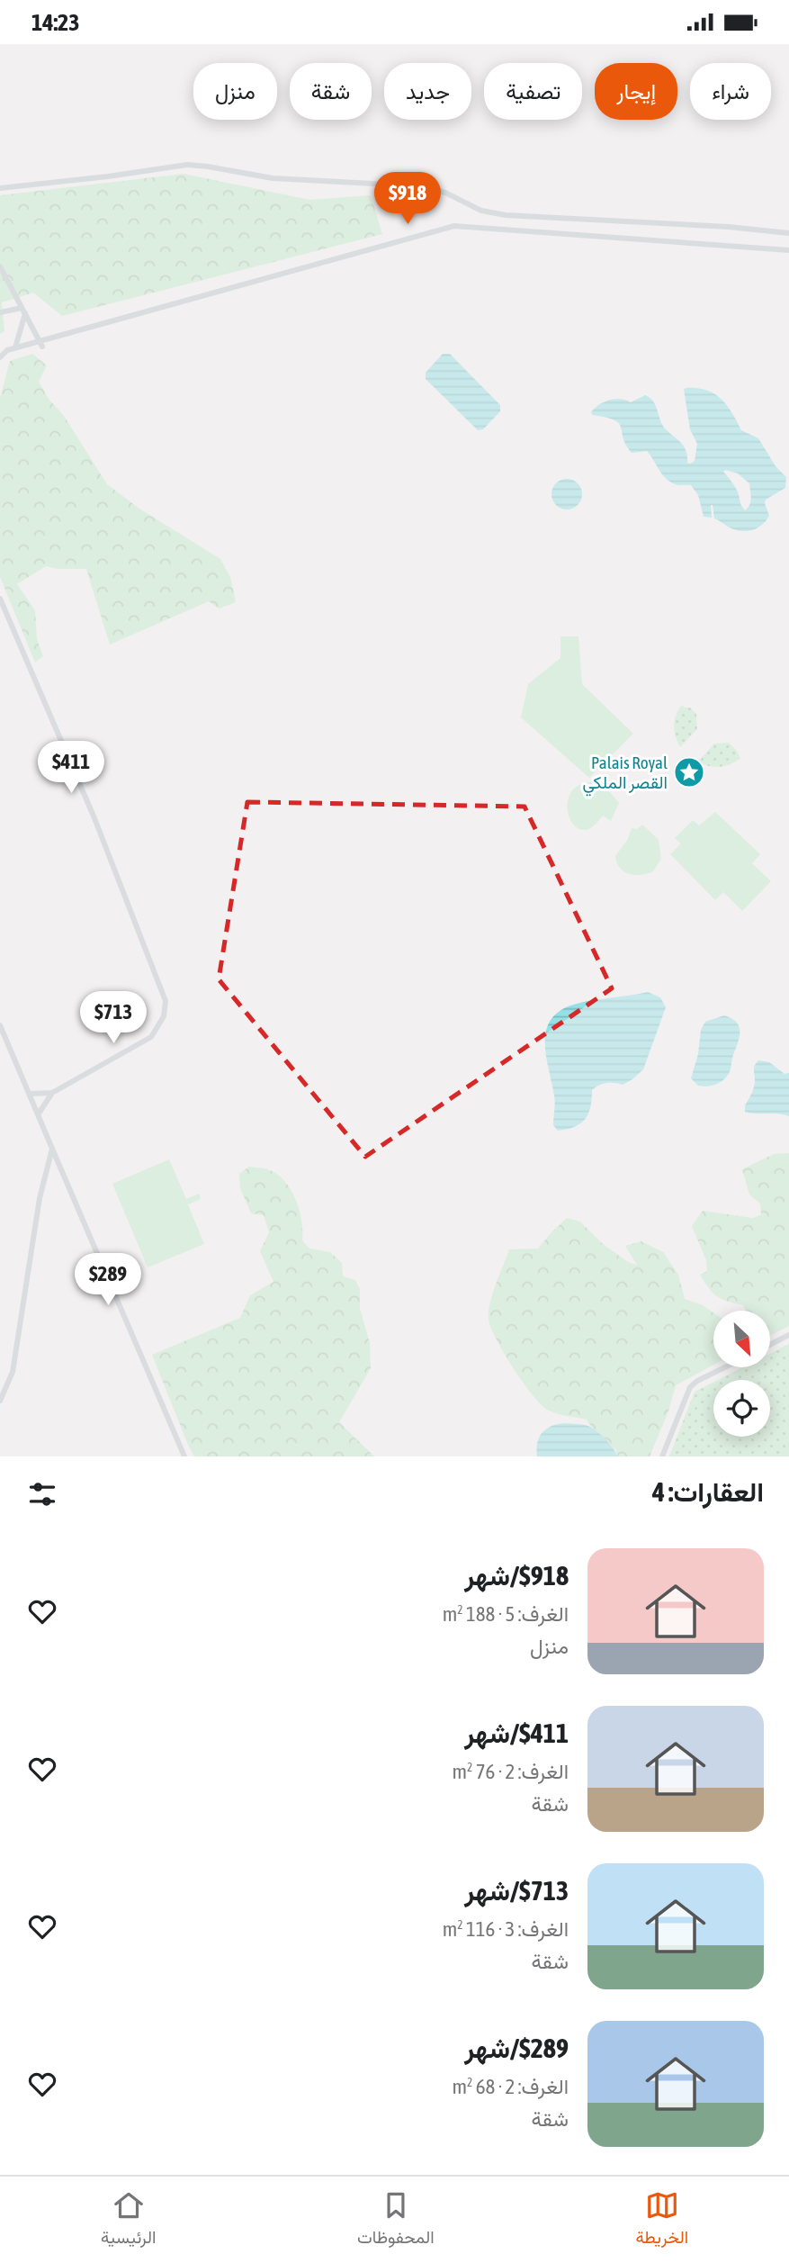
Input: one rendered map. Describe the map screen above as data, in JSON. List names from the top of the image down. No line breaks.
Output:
{"places":{"place":["Palais Royal القصر الملكي"]},"north":"bottom right","page":{"status":"14:23","chip":["شراء","إيجار","تصفية","جديد","شقة","منزل"],"price":["$918","$411","$713","$289"],"heading":"العقارات: 4","list":[{"name":"$918/شهر","note":"الغرف: 5 · 188 m² · منزل"},{"name":"$411/شهر","note":"الغرف: 2 · 76 m² · شقة"},{"name":"$713/شهر","note":"الغرف: 3 · 116 m² · شقة"},{"name":"$289/شهر","note":"الغرف: 2 · 68 m² · شقة"}],"tabs":["الخريطة","المحفوظات","الرئيسية"]}}
